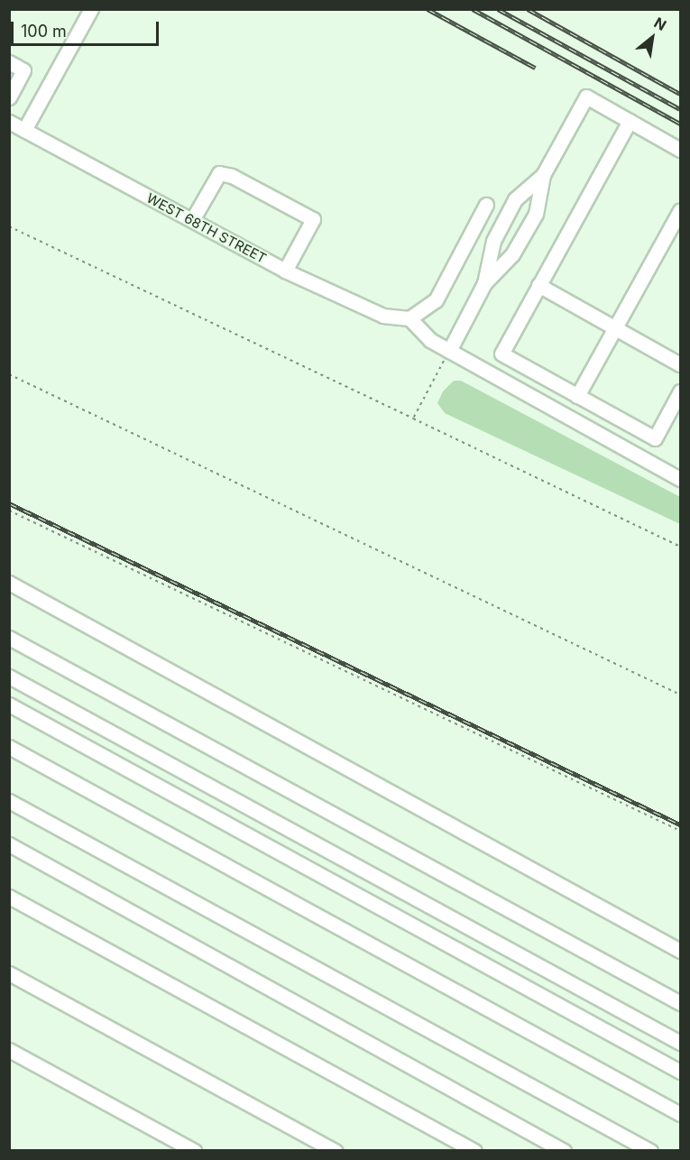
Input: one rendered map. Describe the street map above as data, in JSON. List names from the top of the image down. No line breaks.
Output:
{"streets":{"street":["WEST 68TH STREET"]},"scale_bar":"100 m","north":"top right"}
